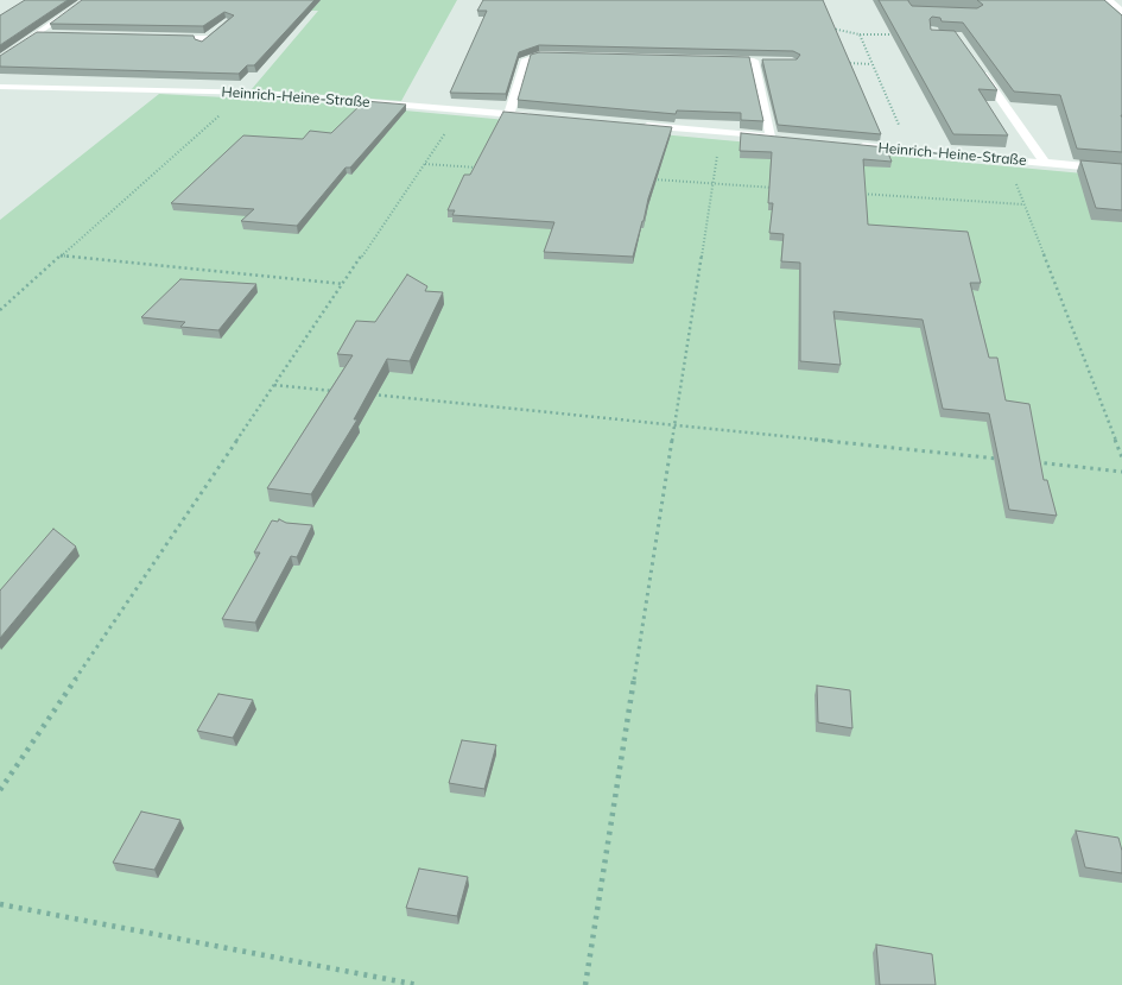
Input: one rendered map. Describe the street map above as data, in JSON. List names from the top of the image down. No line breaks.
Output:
{"streets":{"street":["Heinrich-Heine-Straße"]}}
